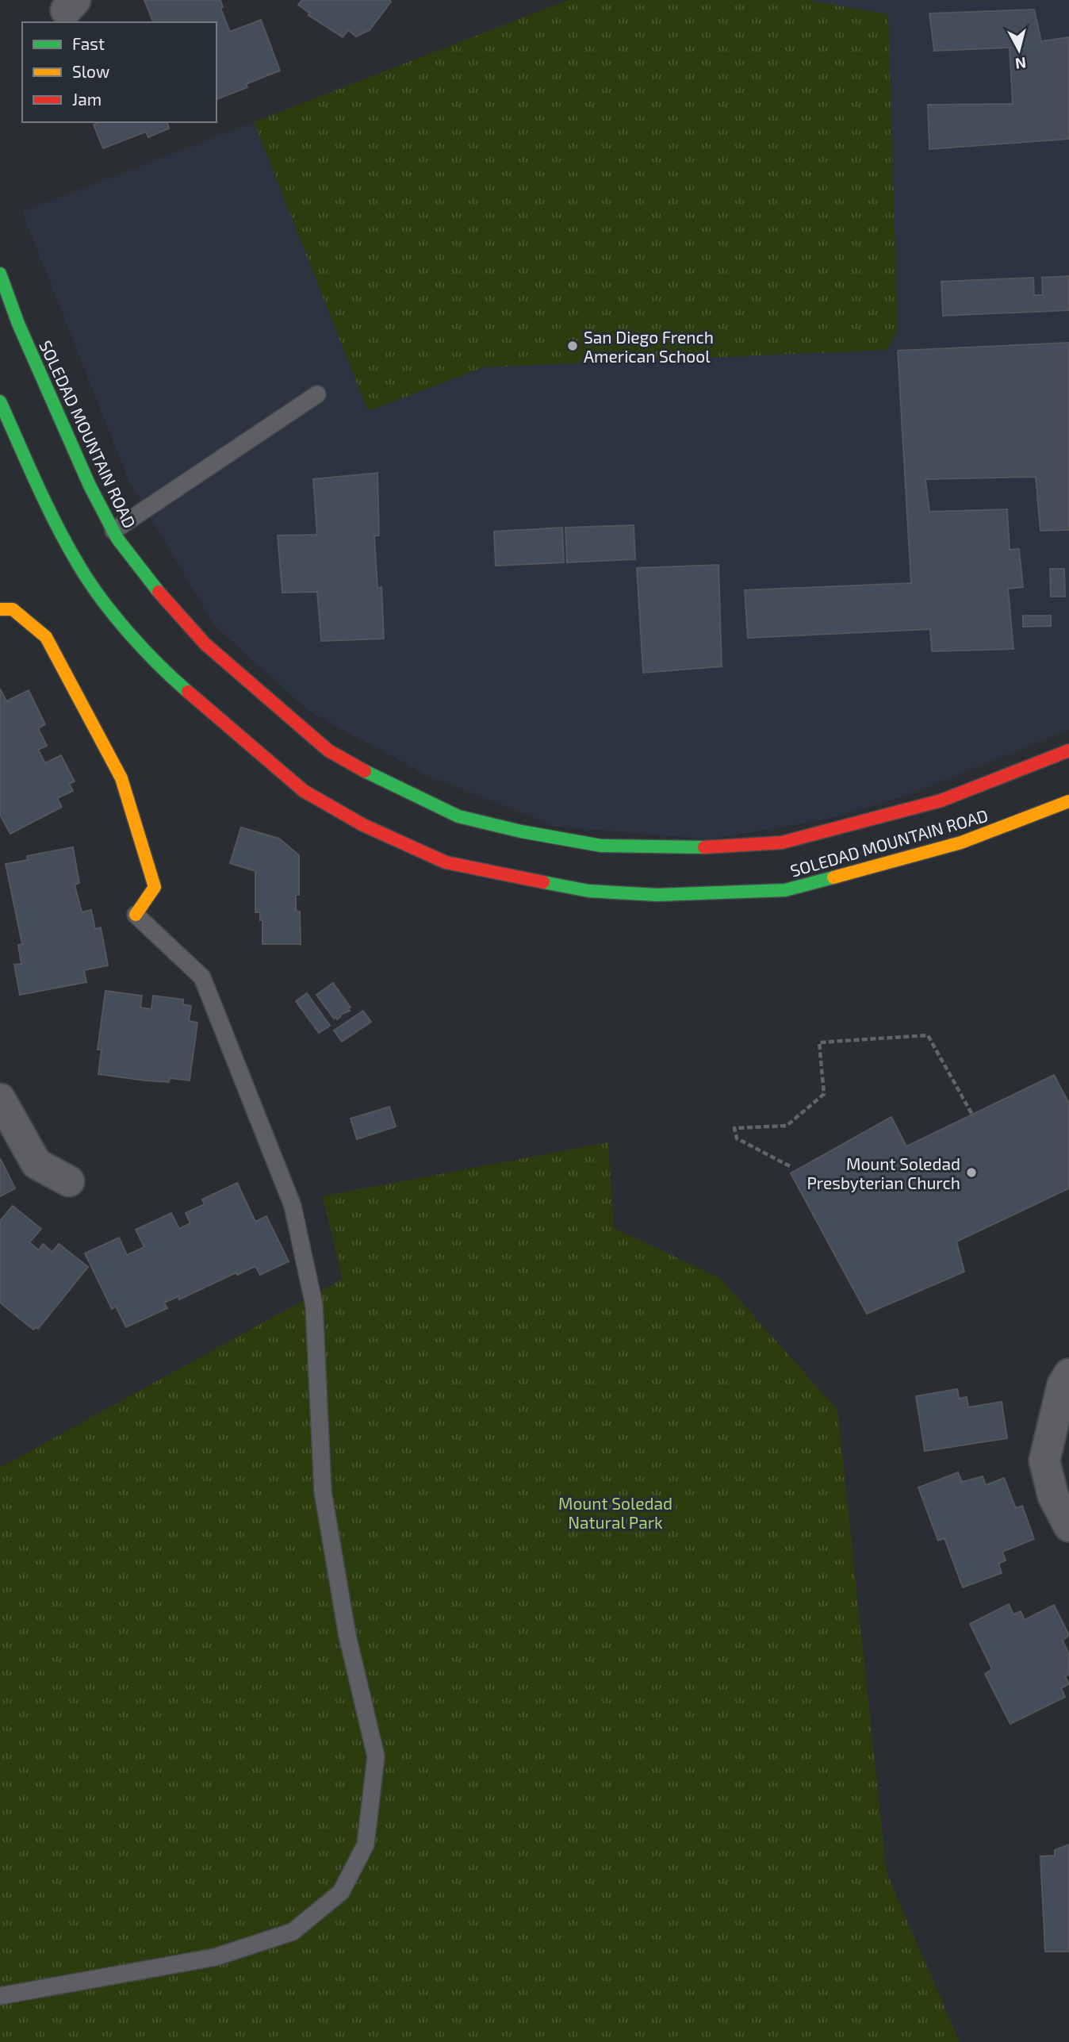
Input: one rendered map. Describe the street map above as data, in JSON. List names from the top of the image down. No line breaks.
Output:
{"streets":{"main road":["SOLEDAD MOUNTAIN ROAD"]},"parks":["Mount Soledad Natural Park"],"places":["San Diego French American School","Mount Soledad Presbyterian Church"],"legend":["Fast","Slow","Jam"],"north":"bottom"}
